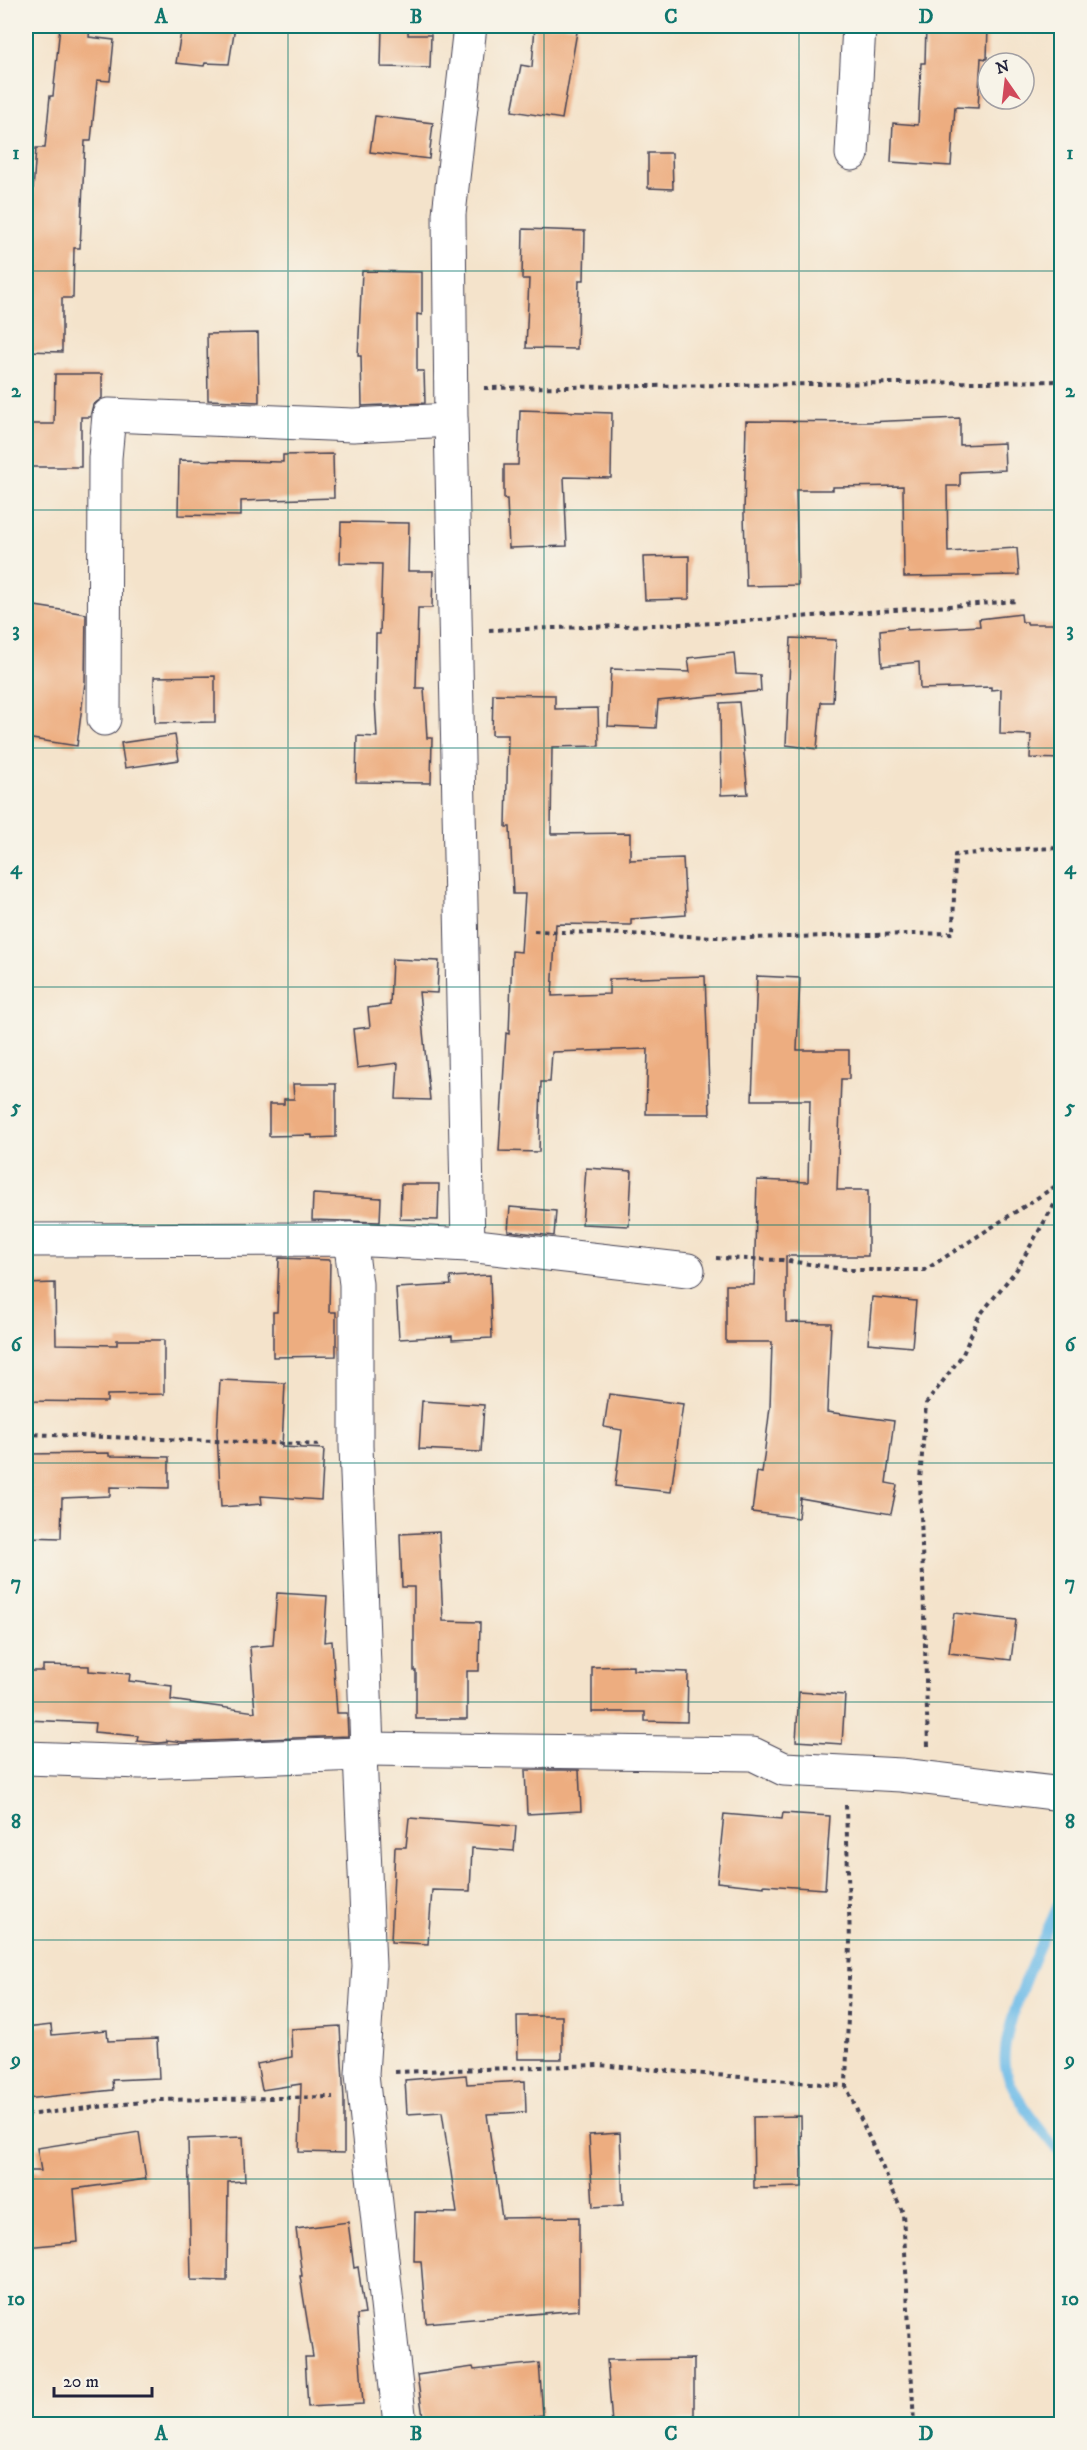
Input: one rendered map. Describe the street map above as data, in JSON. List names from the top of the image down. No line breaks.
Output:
{"scale_bar":"20 m","north":"top","grid":{"columns":["A","B","C","D"],"rows":["1","2","3","4","5","6","7","8","9","10"]}}
